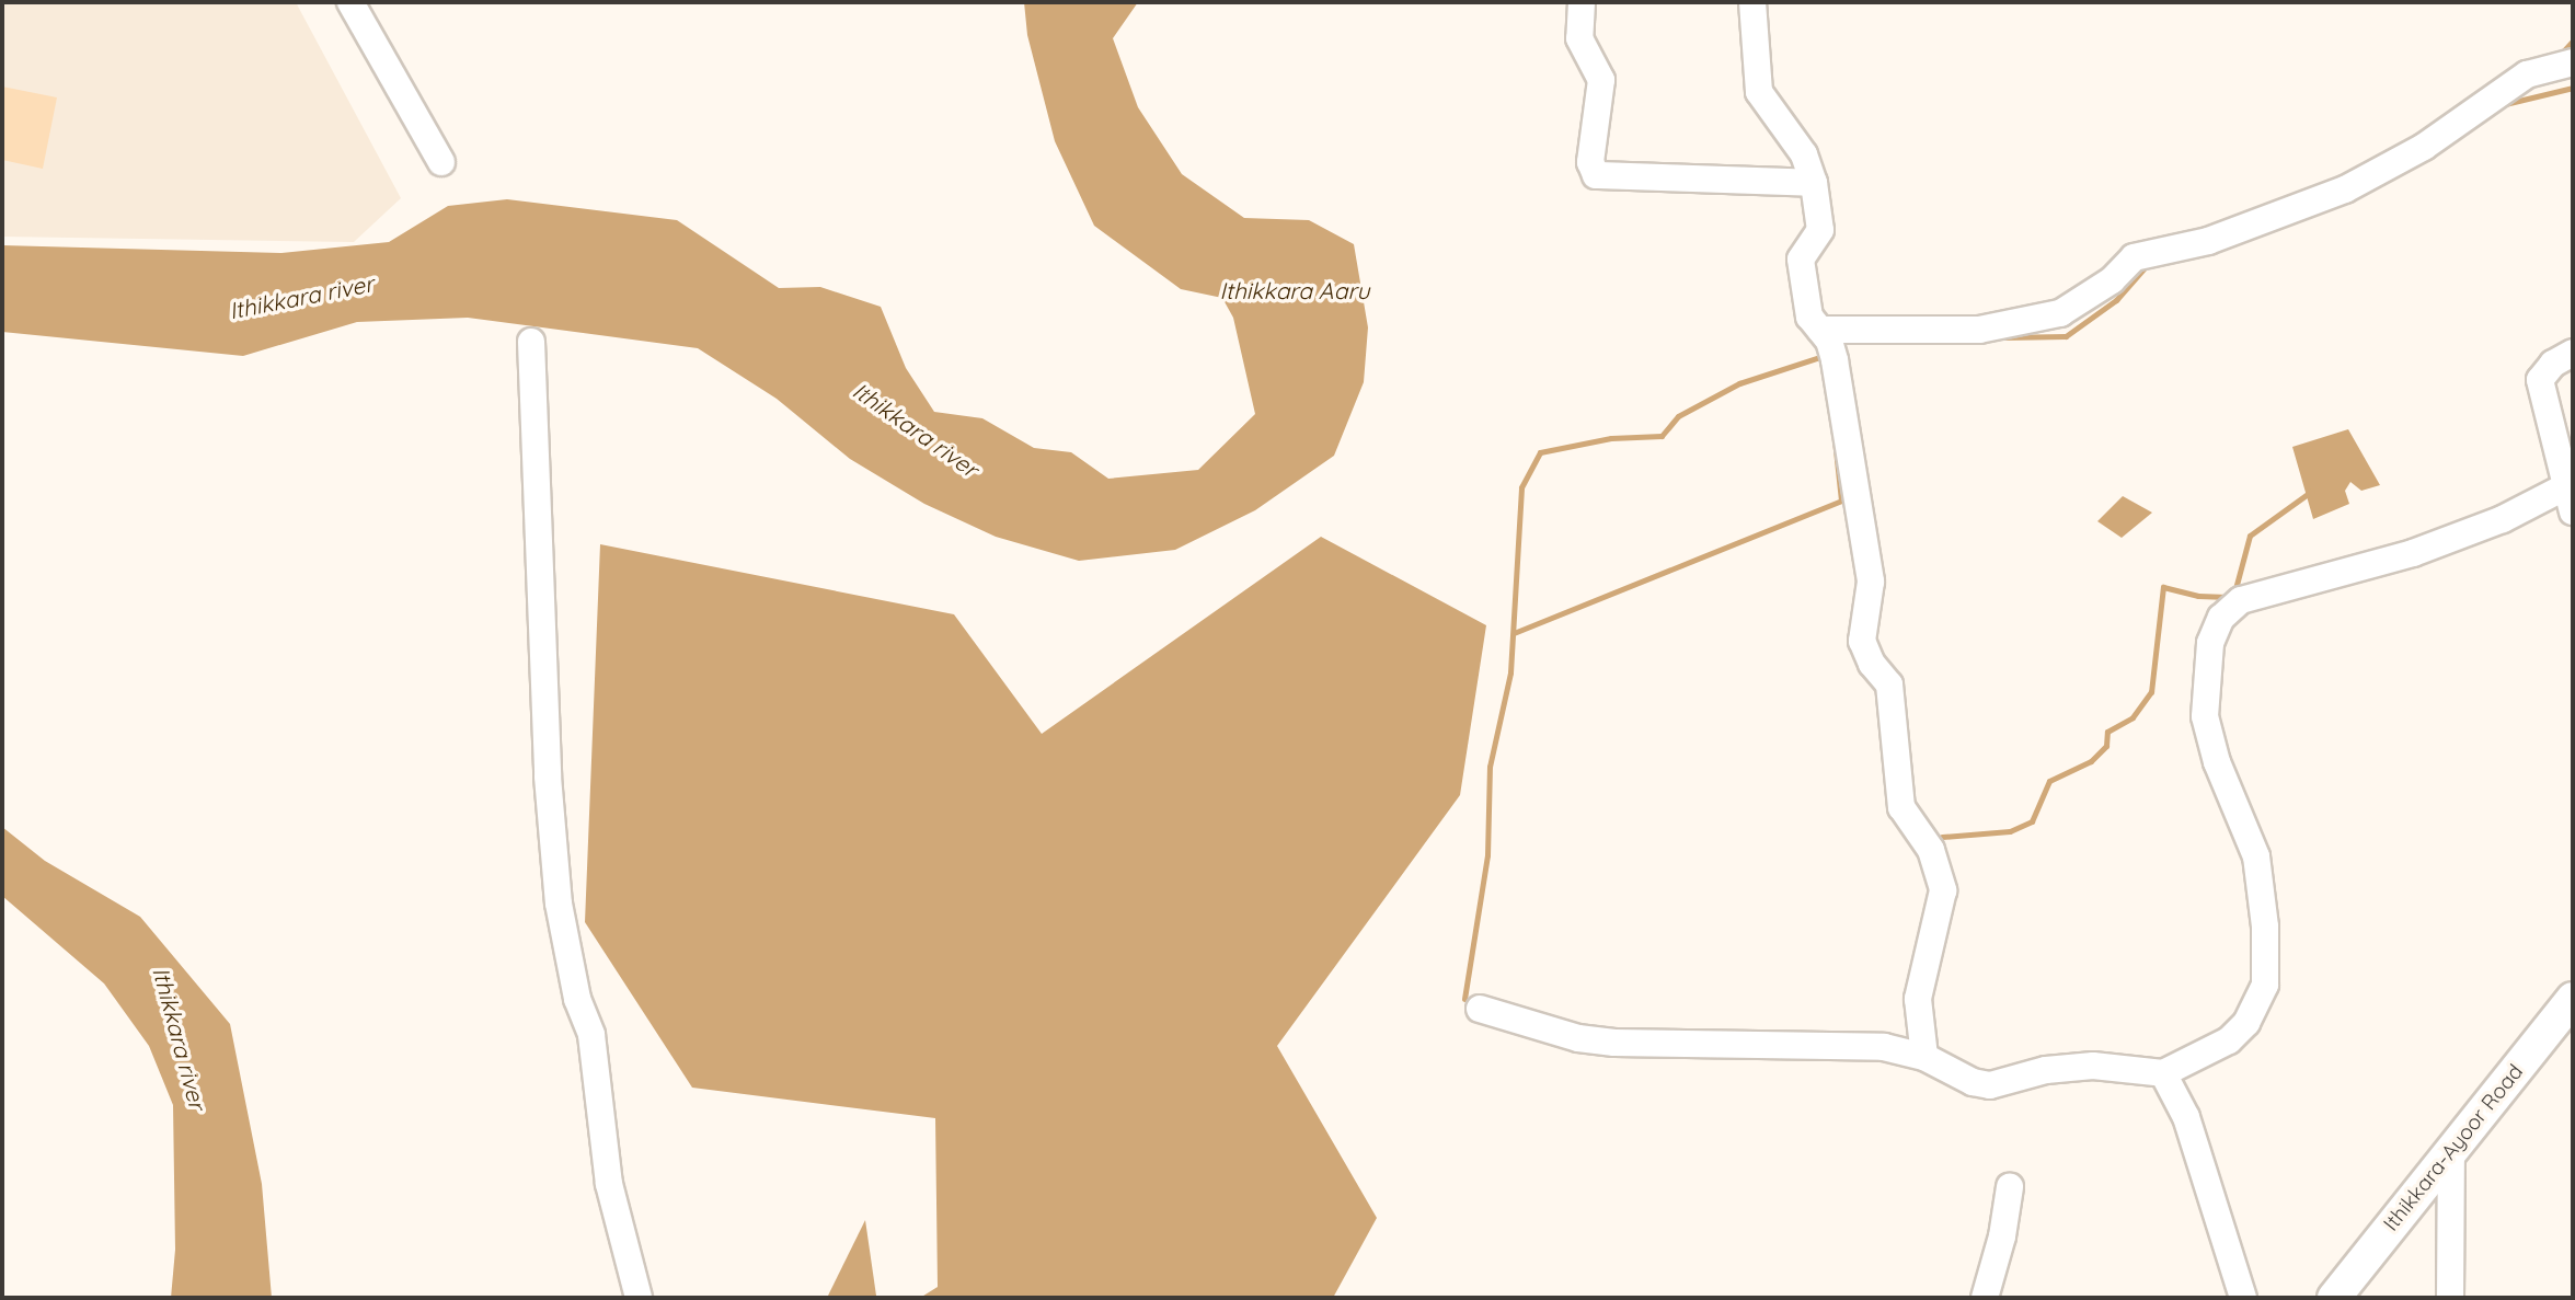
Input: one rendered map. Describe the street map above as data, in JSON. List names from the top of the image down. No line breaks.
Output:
{"streets":{"main road":["Ithikkara-Ayoor Road"]},"water":["Ithikkara Aaru","Ithikkara river"]}
